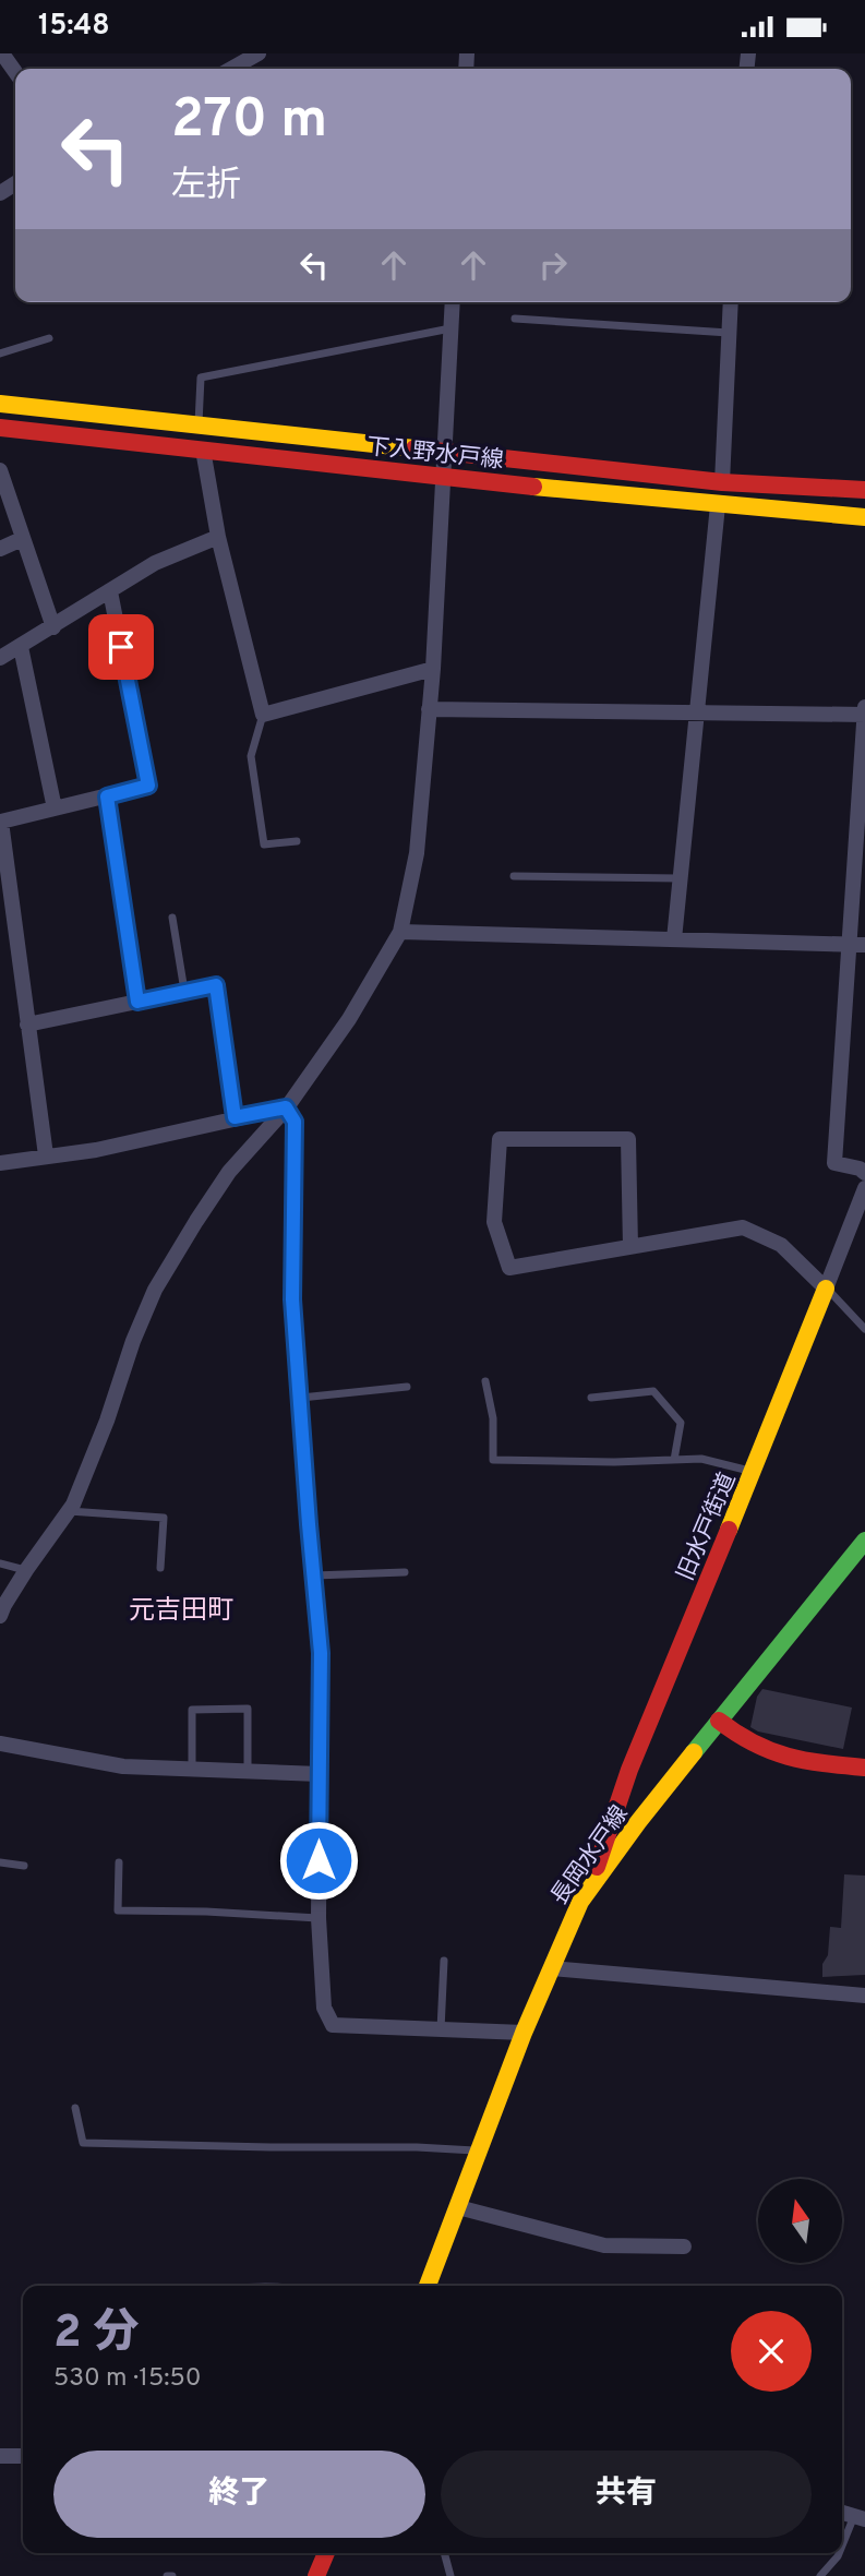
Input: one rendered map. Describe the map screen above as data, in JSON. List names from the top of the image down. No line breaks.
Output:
{"streets":{"main road":["下入野水戸線","旧水戸街道","長岡水戸線"]},"crossings":[["旧水戸街道","長岡水戸線"]],"districts":["元吉田町"],"north":"top","page":{"status":"15:48","turn":["270 m","左折"],"heading":["2 分","530 m · 15:50"],"buttons":["終了","共有"]}}
